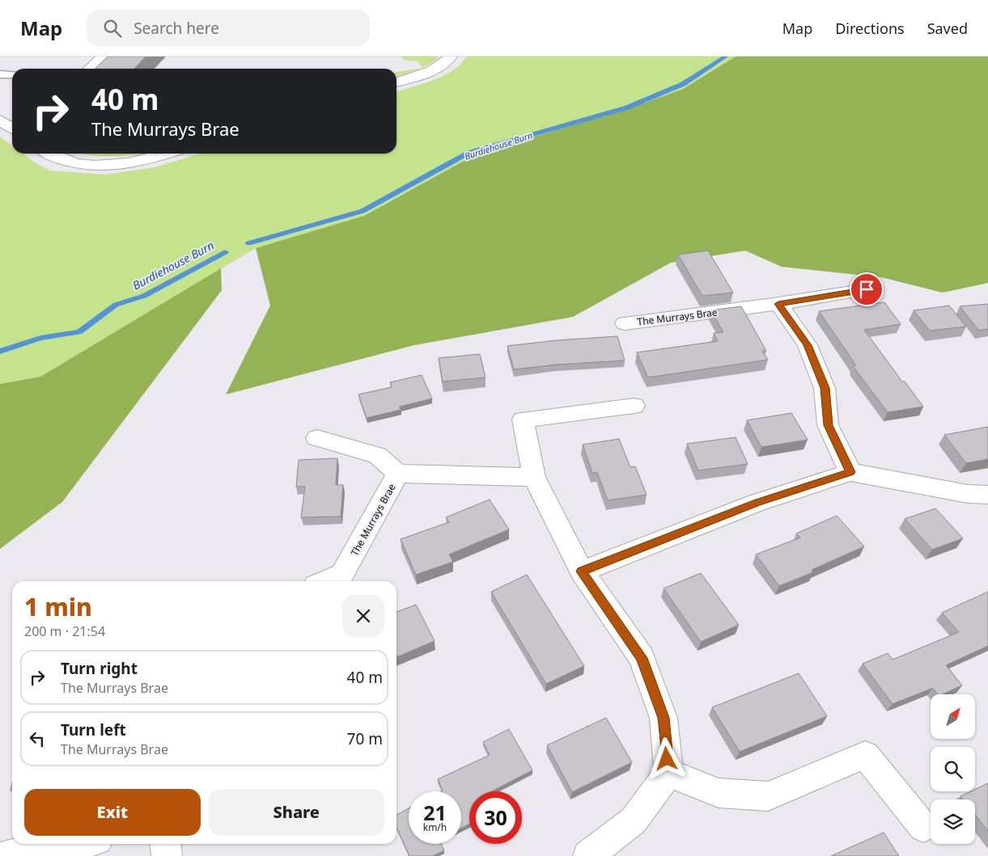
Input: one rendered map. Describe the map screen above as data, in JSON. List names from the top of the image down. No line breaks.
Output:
{"streets":{"street":["The Murrays Brae"]},"water":["Burdiehouse Burn"],"north":"top right","page":{"header":"Map","search":"Search here","nav":["Map","Directions","Saved"],"turn":["40 m","The Murrays Brae"],"heading":["1 min","200 m · 21:54"],"list":[{"name":"Turn right","note":"The Murrays Brae","value":"40 m"},{"name":"Turn left","note":"The Murrays Brae","value":"70 m"}],"buttons":["Exit","Share"],"speed":"21 km/h","limit":"30"}}
